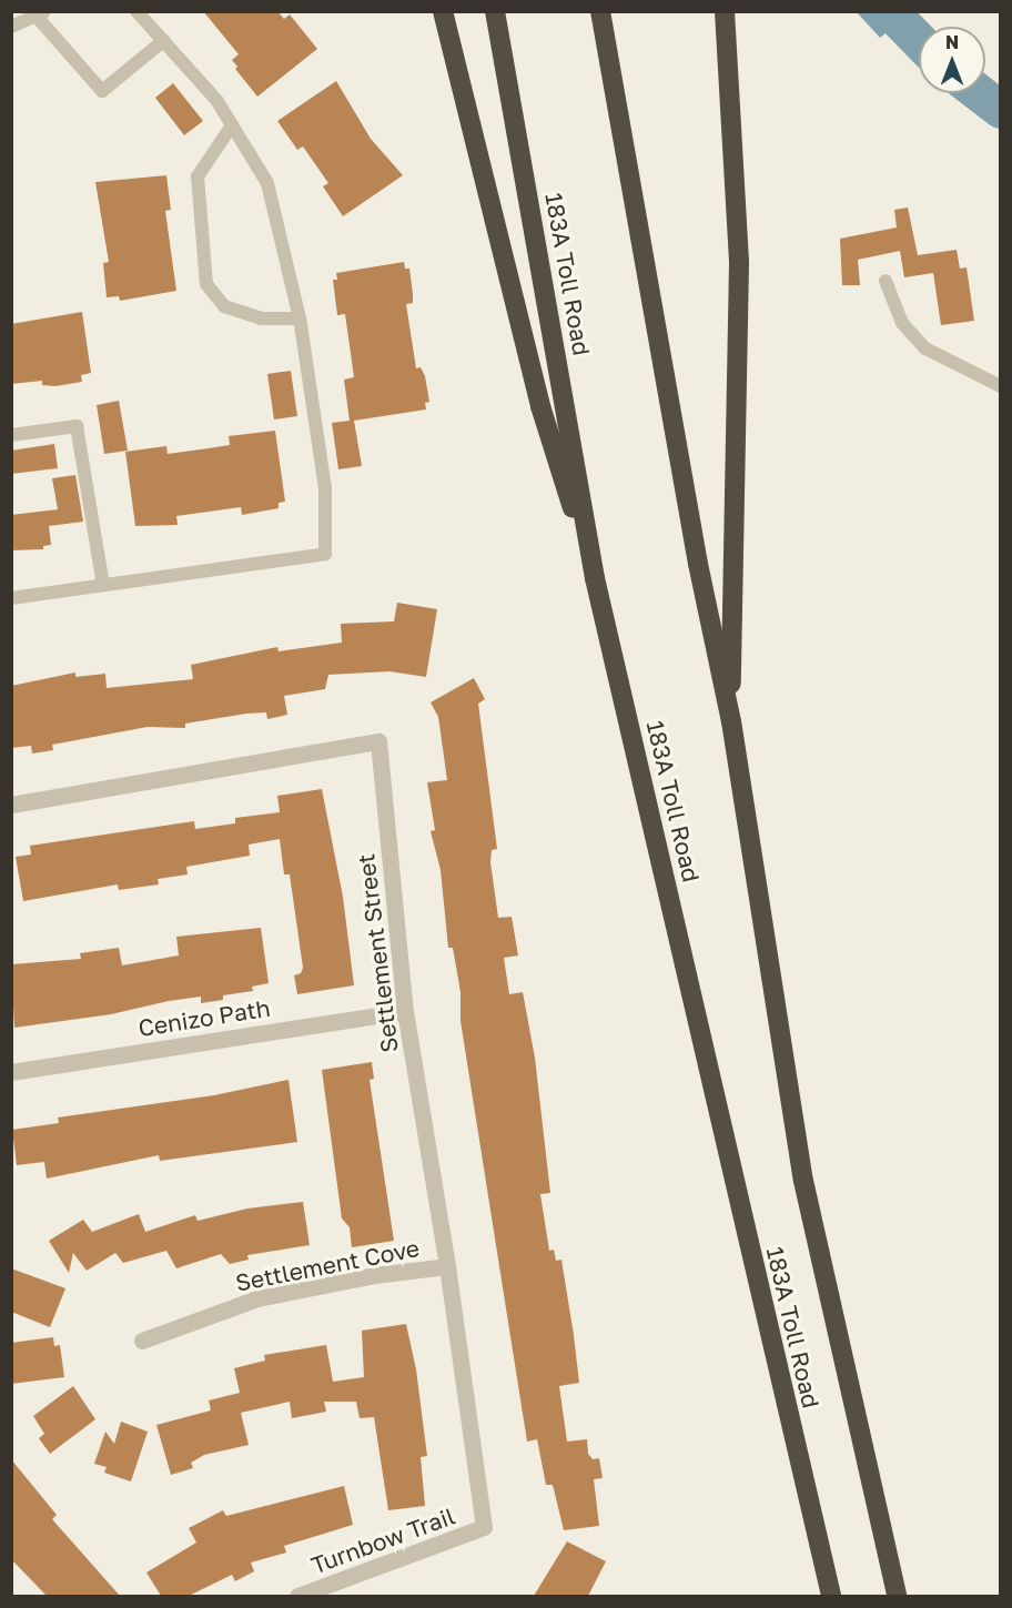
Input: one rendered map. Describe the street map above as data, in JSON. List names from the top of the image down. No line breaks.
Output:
{"streets":{"highway":["183A Toll Road"],"street":["Settlement Street","Cenizo Path","Settlement Cove","Turnbow Trail"]},"crossings":[["Settlement Street","Cenizo Path"],["Settlement Street","Settlement Cove"],["Settlement Street","Turnbow Trail"]],"north":"top"}
